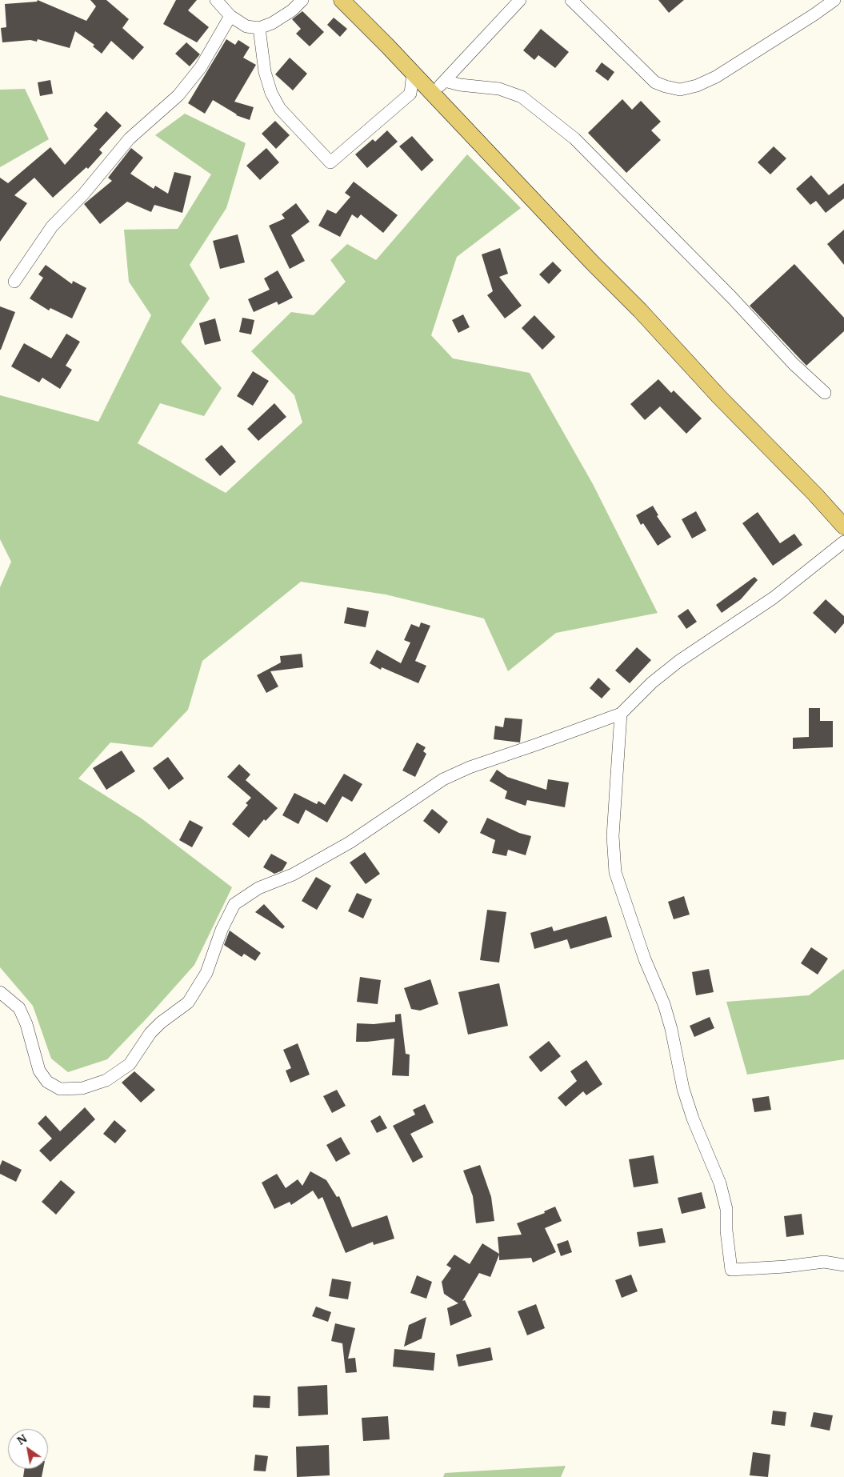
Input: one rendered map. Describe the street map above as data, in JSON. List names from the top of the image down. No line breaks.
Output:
{"north":"top left"}
